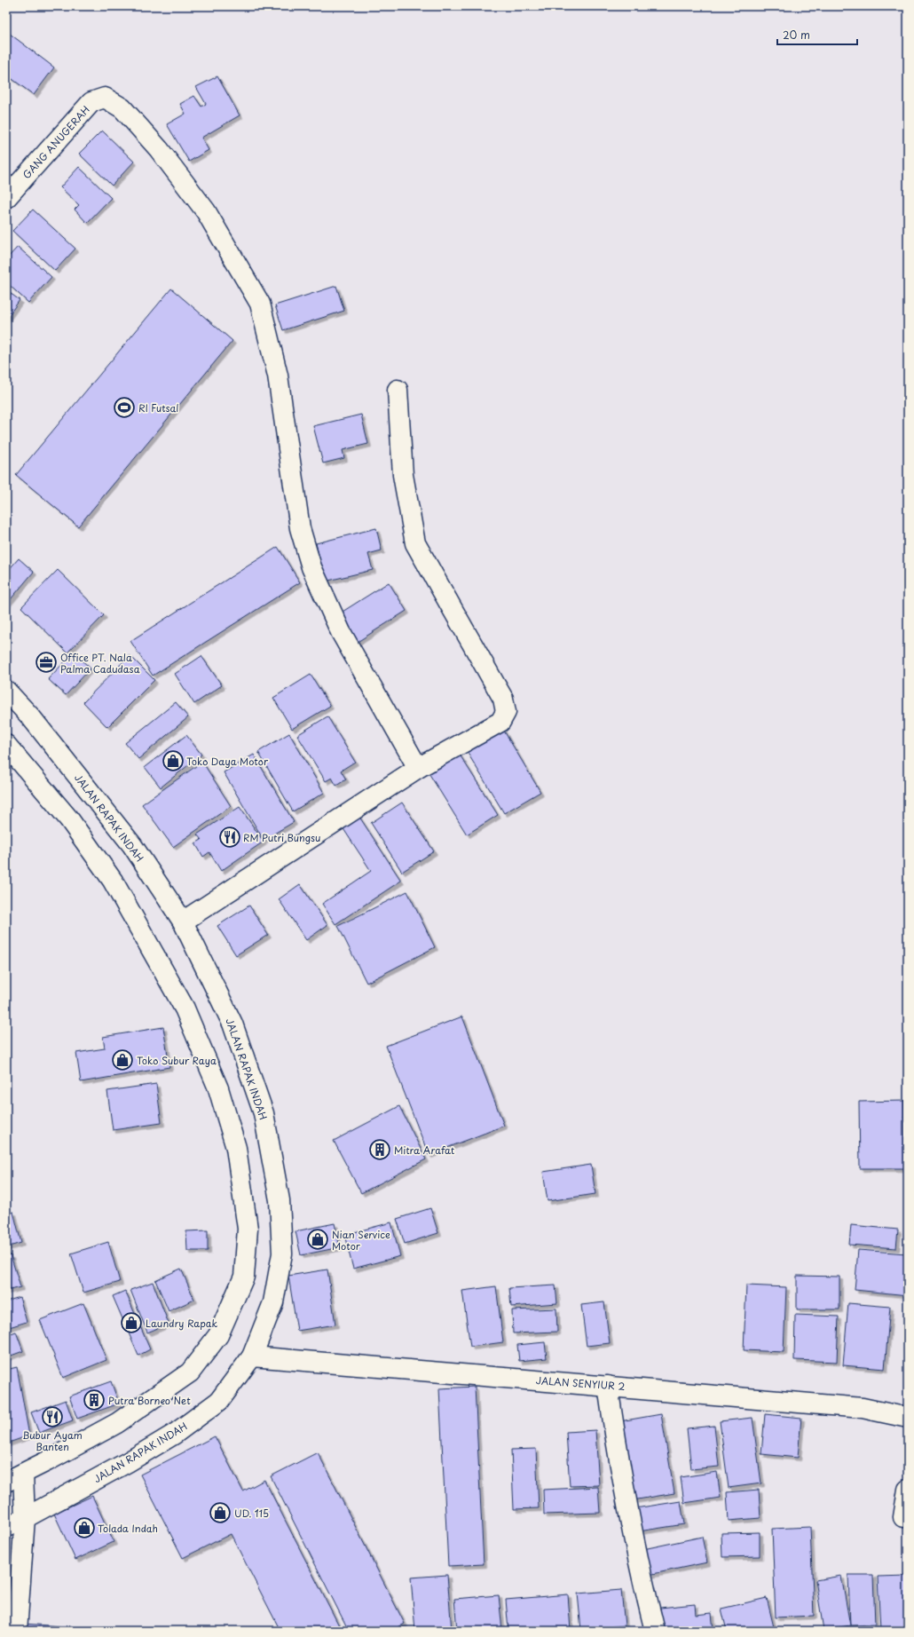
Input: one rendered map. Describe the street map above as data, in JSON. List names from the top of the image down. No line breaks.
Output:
{"streets":{"street":["GANG ANUGERAH","JALAN RAPAK INDAH","JALAN SENYIUR 2"]},"crossings":[["JALAN RAPAK INDAH","JALAN SENYIUR 2"]],"places":{"sports":["RI Futsal"],"office":["Office PT. Nala Palma Cadudasa"],"shop":["Toko Daya Motor","Toko Subur Raya","Nian Service Motor","Laundry Rapak","UD. 115","Tolada Indah"],"restaurant":["RM Putri Bungsu","Bubur Ayam Banten"],"building":["Mitra Arafat","Putra Borneo Net"]},"scale_bar":"20 m"}
